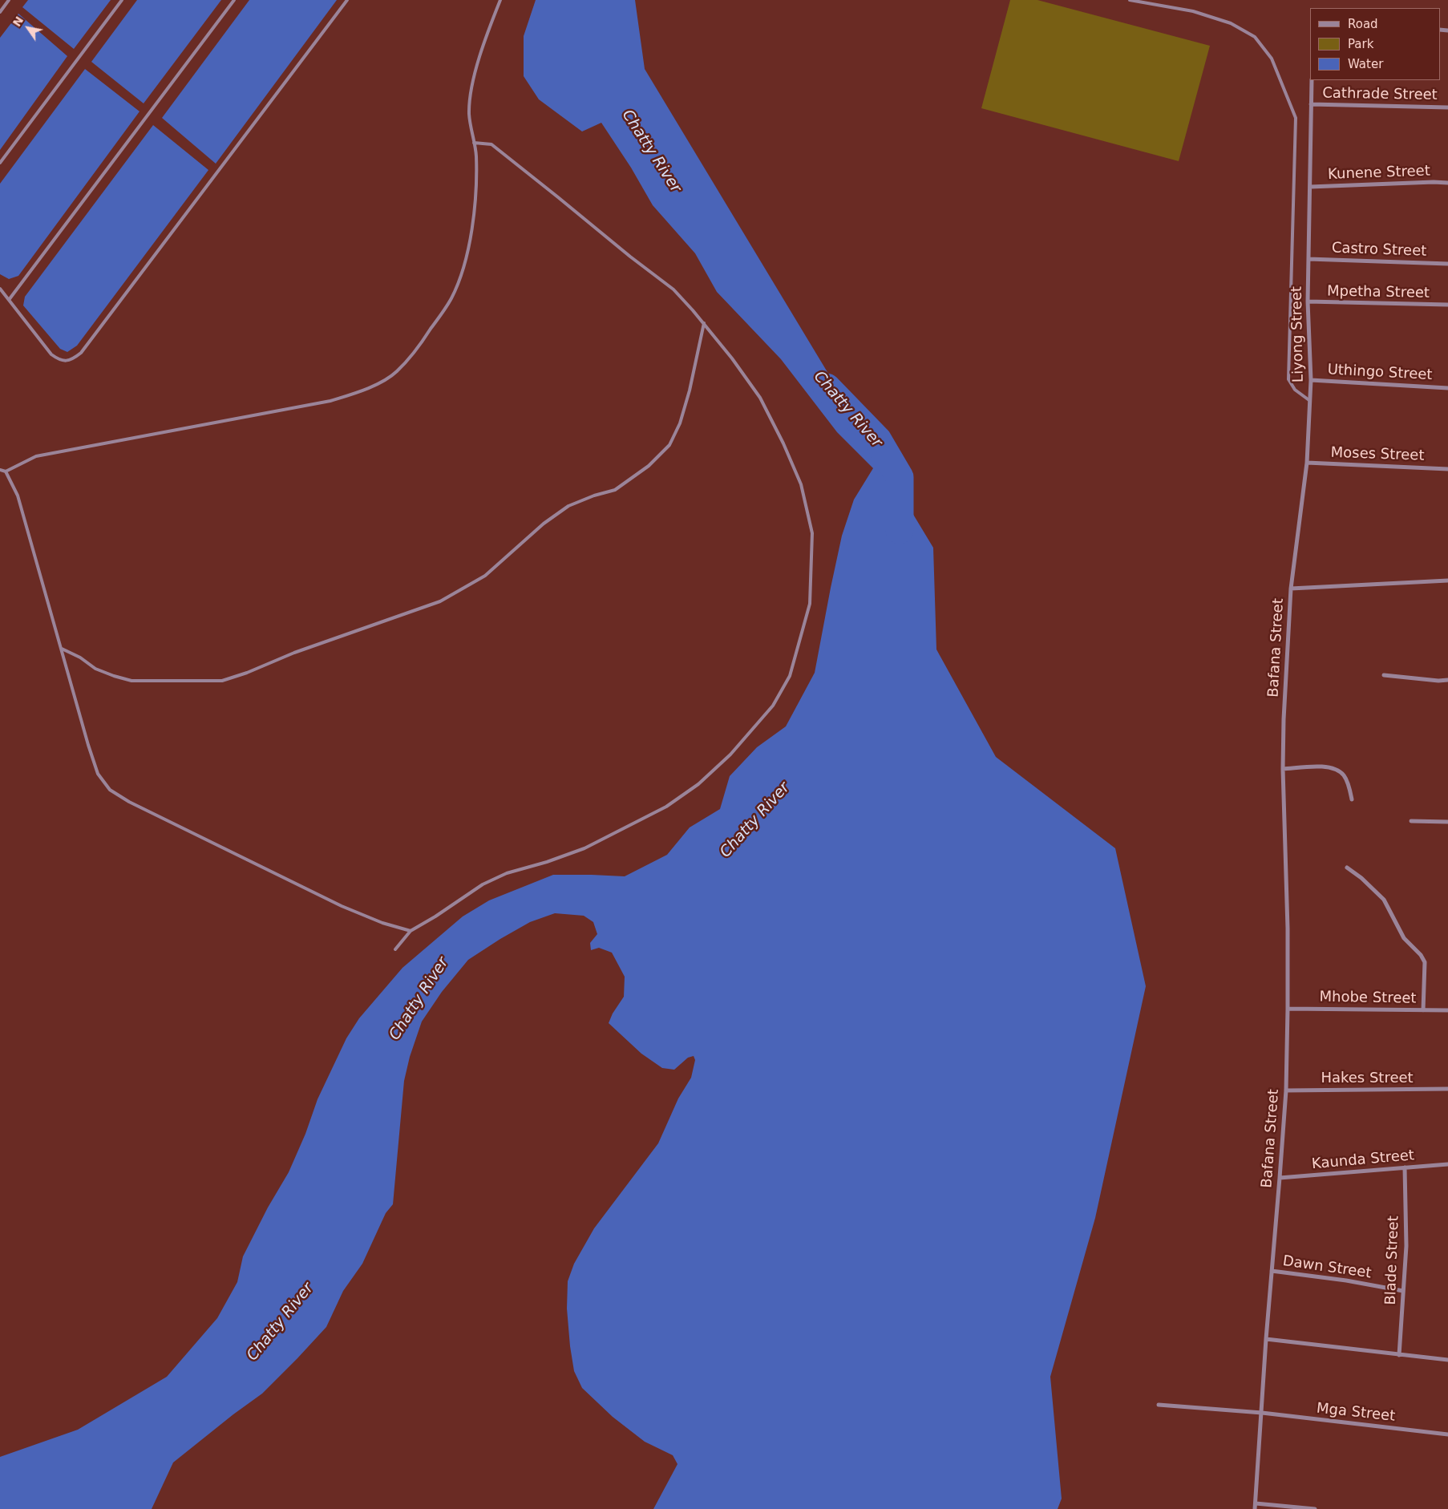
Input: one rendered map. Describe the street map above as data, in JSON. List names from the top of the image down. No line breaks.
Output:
{"streets":{"street":["Cathrade Street","Kunene Street","Castro Street","Mpetha Street","Liyong Street","Uthingo Street","Moses Street","Bafana Street","Mhobe Street","Hakes Street","Kaunda Street","Blade Street","Dawn Street","Mga Street"]},"crossings":[["Cathrade Street","Liyong Street"],["Kunene Street","Liyong Street"],["Castro Street","Liyong Street"],["Mpetha Street","Liyong Street"],["Liyong Street","Uthingo Street"],["Liyong Street","Moses Street"],["Liyong Street","Bafana Street"],["Bafana Street","Mhobe Street"],["Bafana Street","Hakes Street"],["Bafana Street","Kaunda Street"],["Bafana Street","Dawn Street"],["Bafana Street","Mga Street"],["Kaunda Street","Blade Street"],["Blade Street","Dawn Street"]],"water":["Chatty River"],"legend":["Road","Park","Water"],"north":"top left"}
